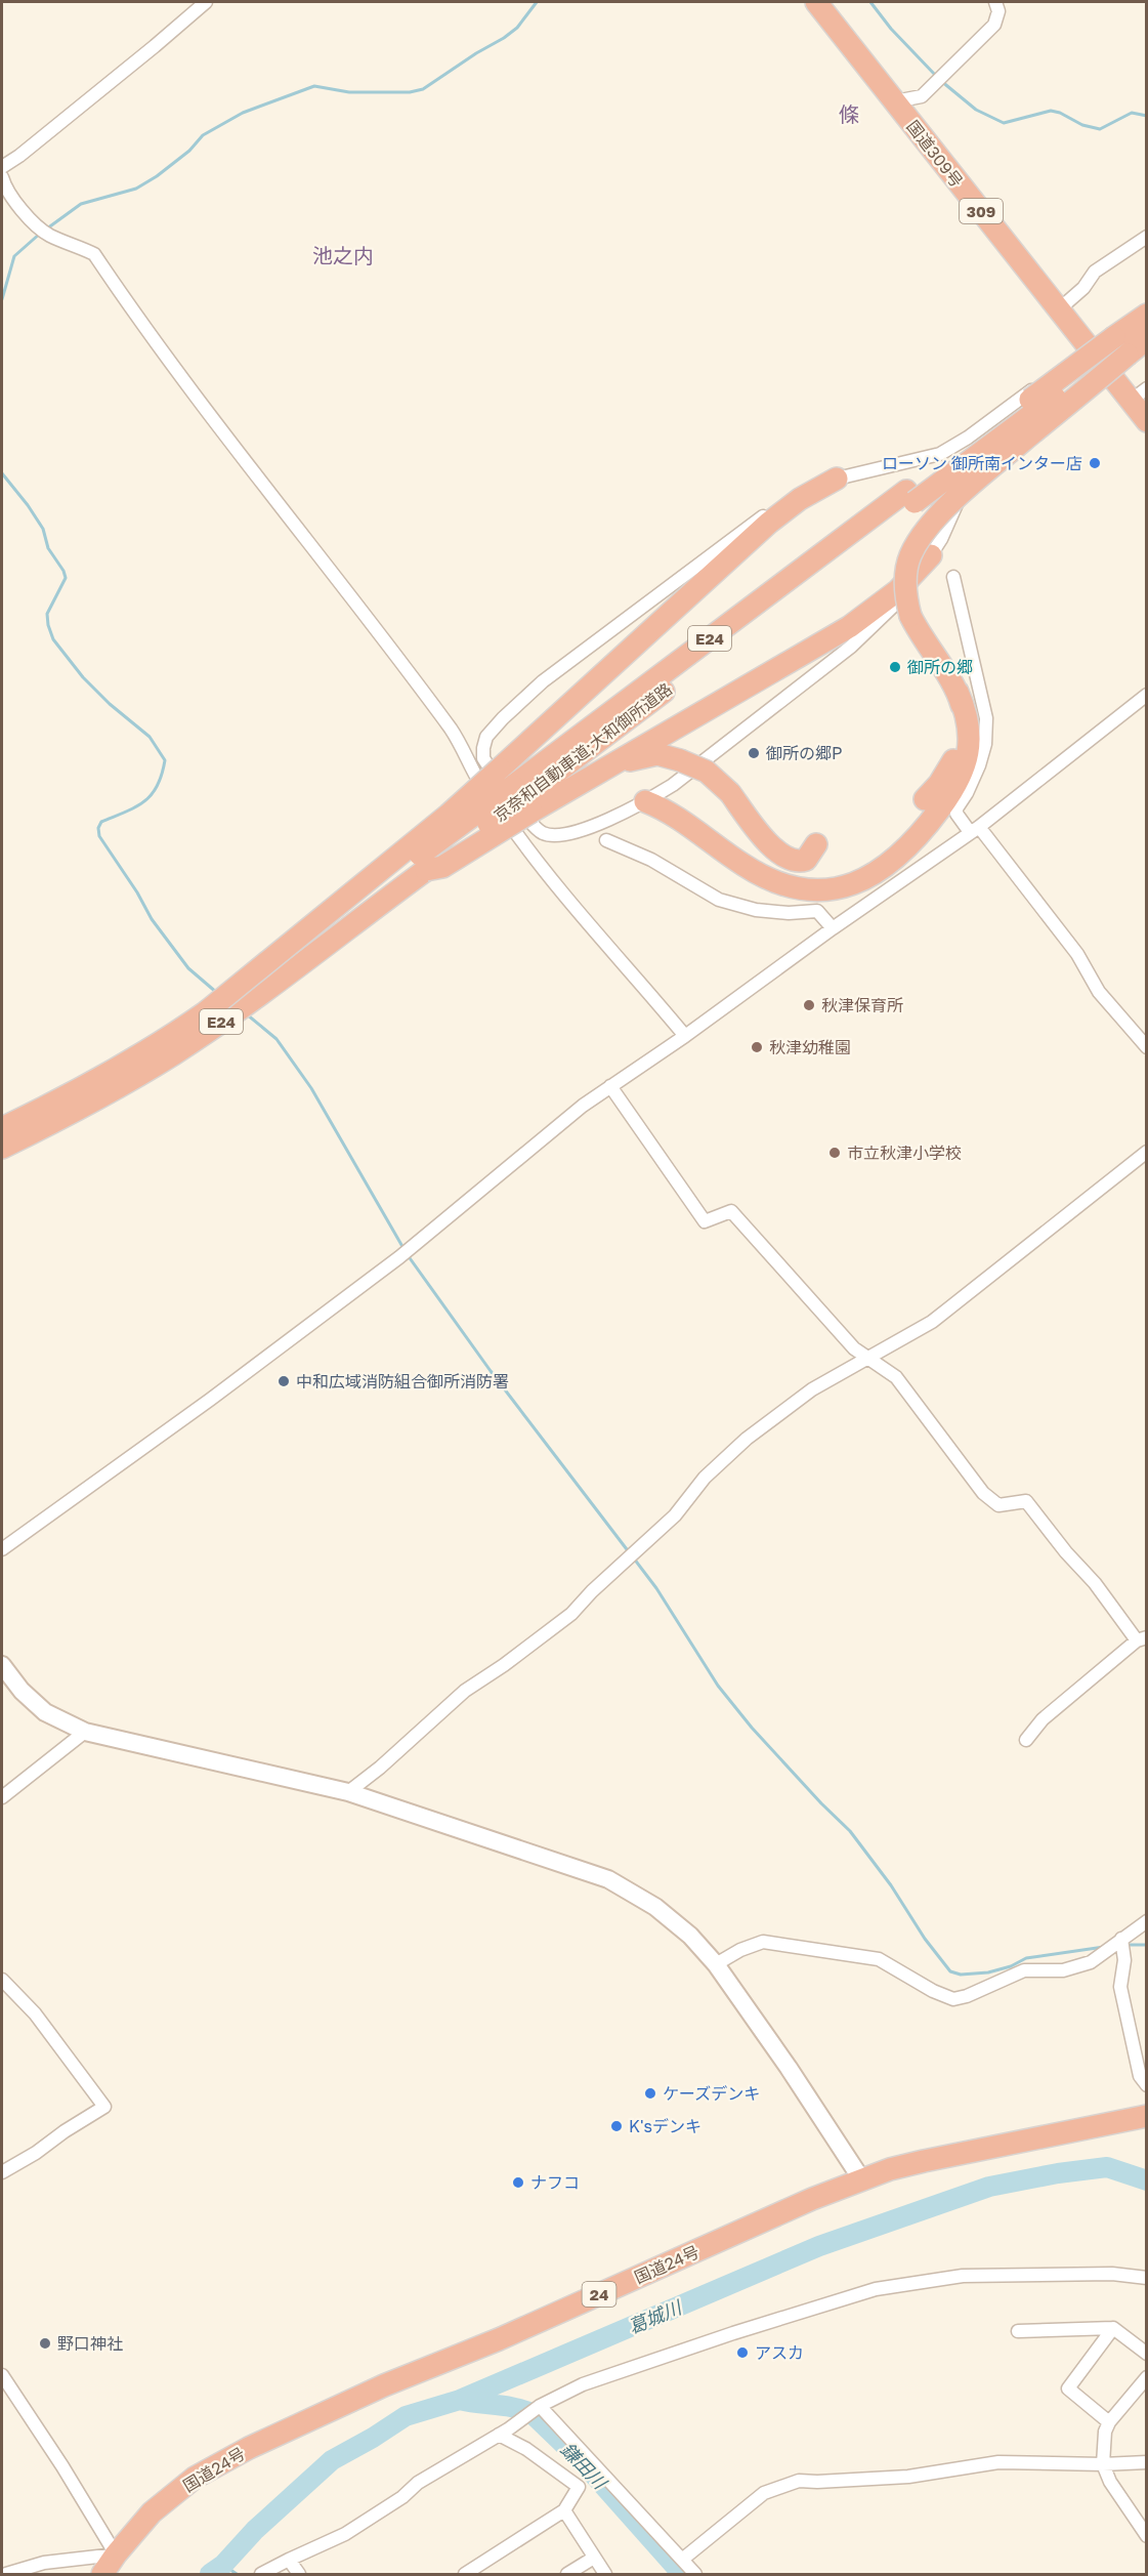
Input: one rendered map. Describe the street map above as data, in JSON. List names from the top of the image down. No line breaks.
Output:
{"streets":{"highway":["国道309号","309","E24","京奈和自動車道;大和御所道路","国道24号","24"]},"crossings":[["E24","京奈和自動車道;大和御所道路"]],"districts":["條","池之内"],"water":["葛城川","鎌田川"],"places":["ローソン 御所南インター店","御所の郷","御所の郷P","秋津保育所","秋津幼稚園","市立秋津小学校","中和広域消防組合御所消防署","ケーズデンキ","K'sデンキ","ナフコ","野口神社","アスカ"]}
